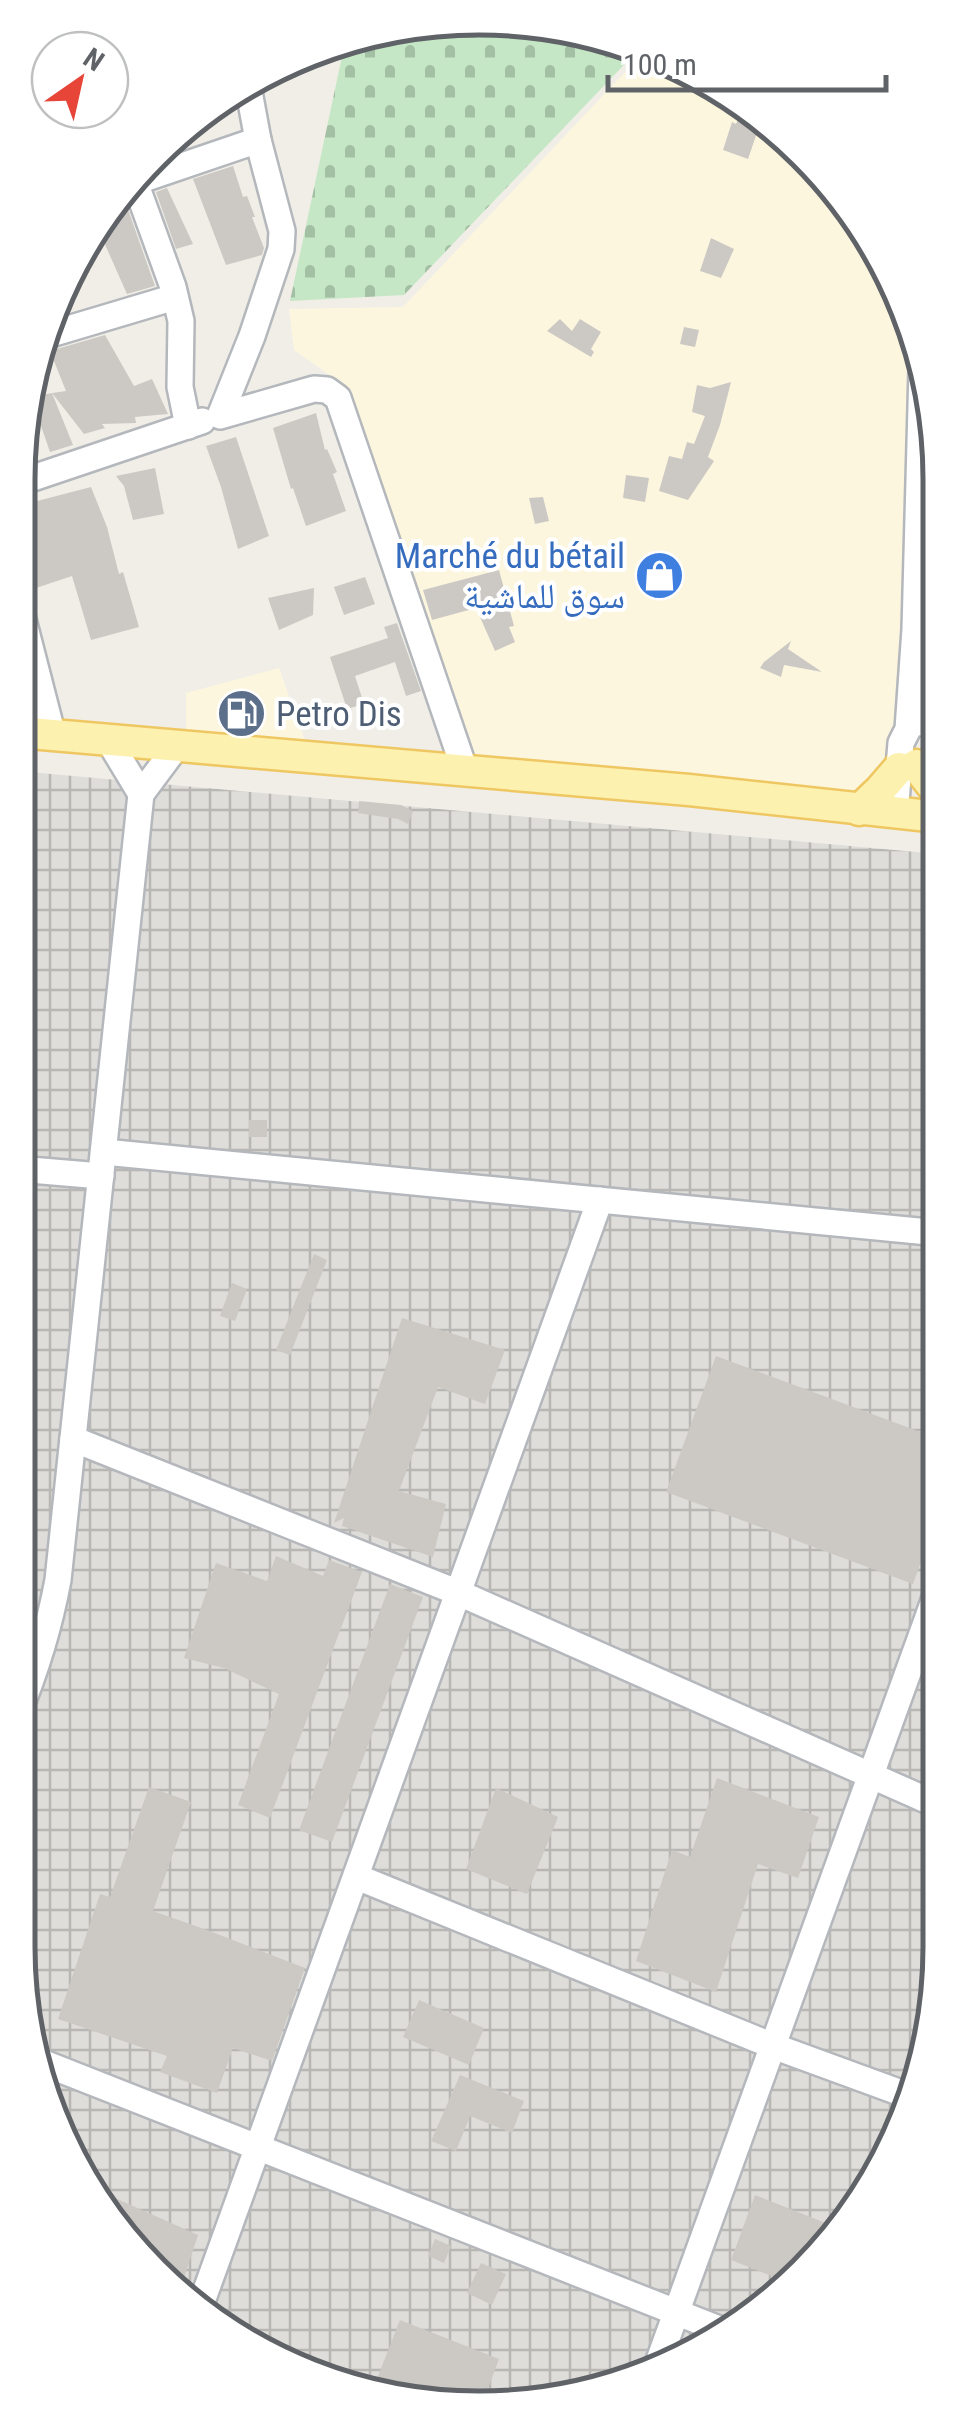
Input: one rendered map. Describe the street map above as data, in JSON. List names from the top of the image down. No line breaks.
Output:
{"places":{"shop":["Marché du bétail سوق للماشية"],"fuel station":["Petro Dis"]},"scale_bar":"100 m","north":"top right"}
